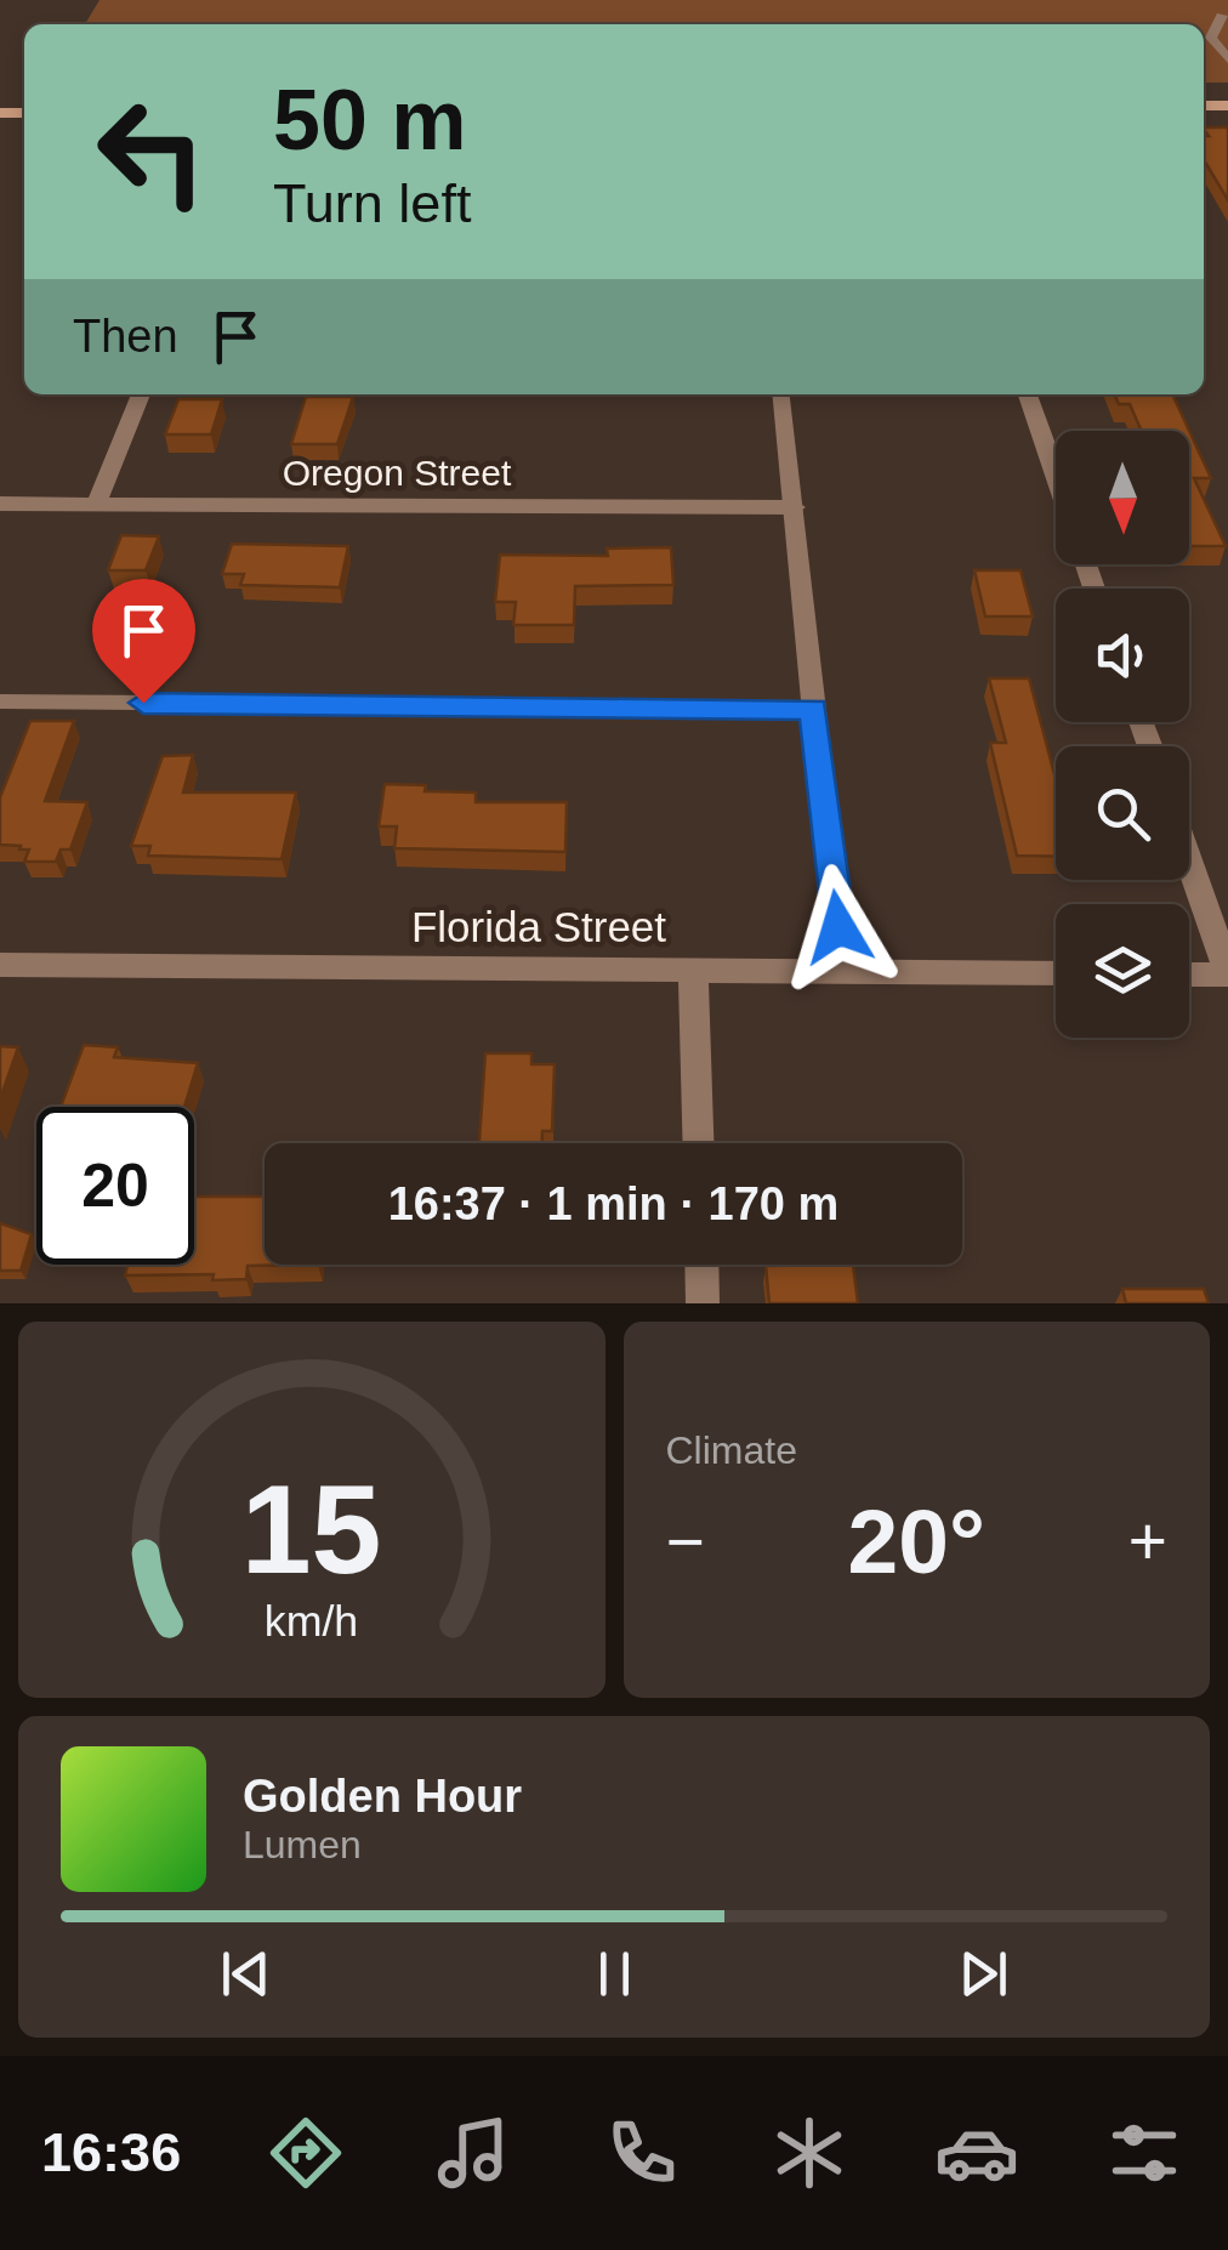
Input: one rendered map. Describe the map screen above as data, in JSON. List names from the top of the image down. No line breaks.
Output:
{"streets":{"street":["Oregon Street","Florida Street"]},"north":"bottom","page":{"turn":["50 m","Turn left"],"then":"Then","limit":"20","trip":"16:37 · 1 min · 170 m","tile":"Climate","heat":["−","20°","+"],"song":["Golden Hour","Lumen"],"tabs":"16:36","gauge":["15","km/h"]}}
